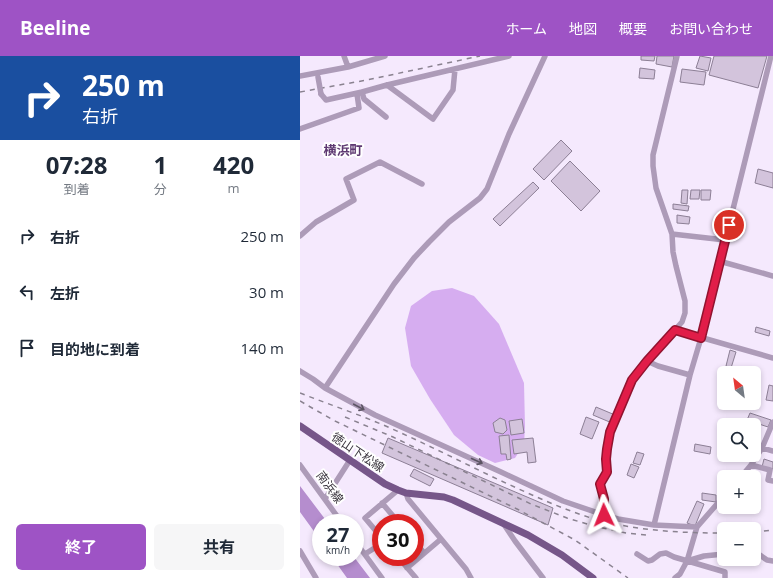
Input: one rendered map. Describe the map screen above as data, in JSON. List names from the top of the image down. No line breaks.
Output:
{"streets":{"main road":["徳山下松線"],"street":["南浜線"]},"districts":["横浜町"],"north":"top left","page":{"header":"Beeline","nav":["ホーム","地図","概要","お問い合わせ"],"turn":["250 m","右折"],"eta":["07:28","到着","1","分","420","m"],"list":[{"name":"右折","value":"250 m"},{"name":"左折","value":"30 m"},{"name":"目的地に到着","value":"140 m"}],"map_buttons":["+","−"],"speed":"27 km/h","limit":"30","buttons":["終了","共有"]}}
